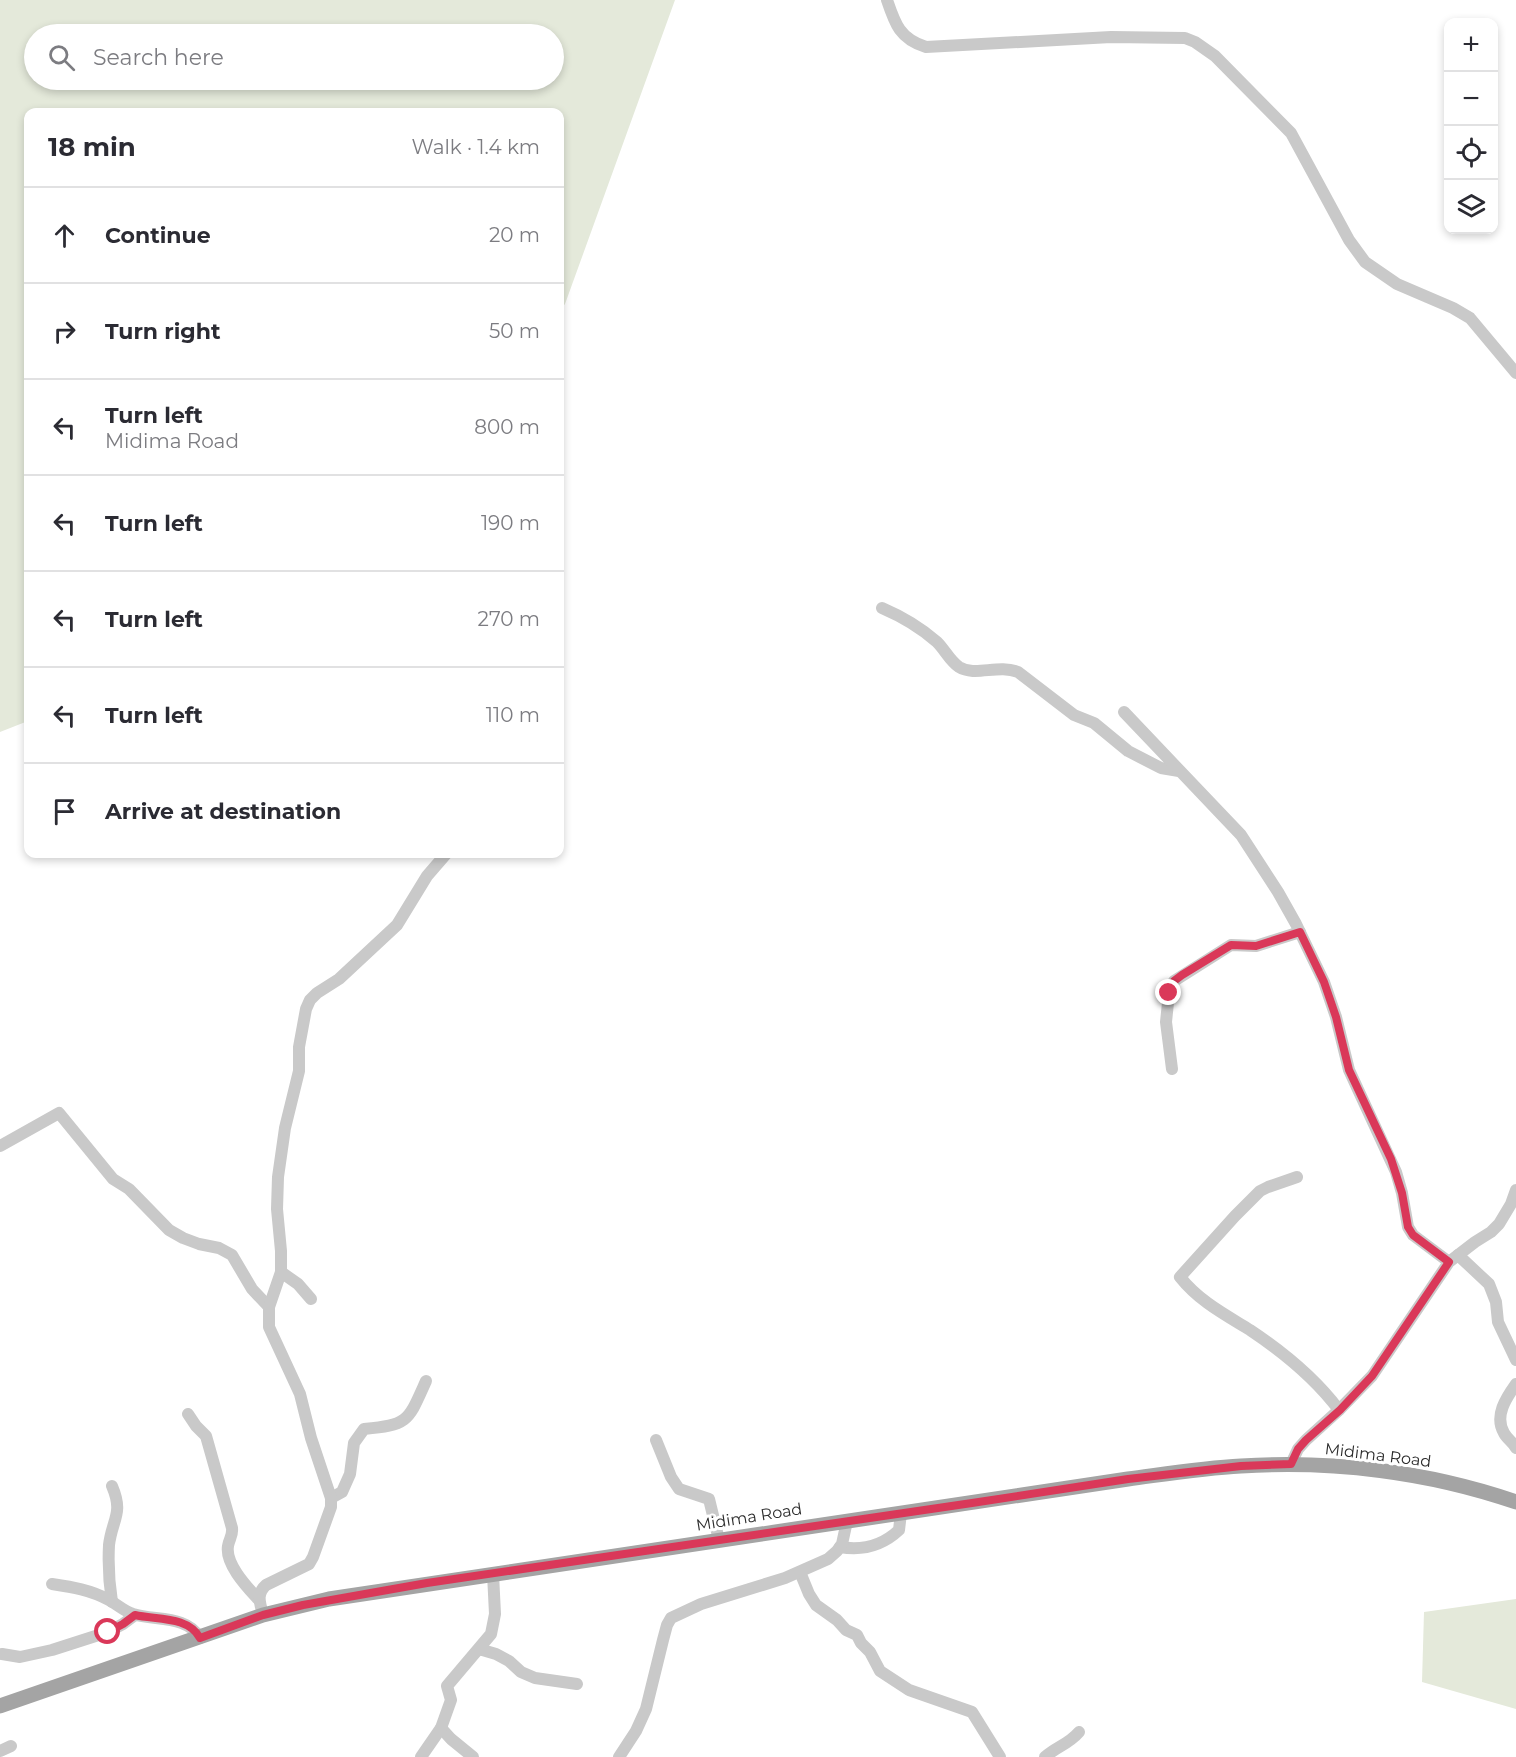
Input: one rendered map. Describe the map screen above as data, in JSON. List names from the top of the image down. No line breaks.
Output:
{"streets":{"main road":["Midima Road"]},"page":{"map_buttons":["+","−"],"search":"Search here","heading":["18 min","Walk · 1.4 km"],"list":[["Continue","20 m"],["Turn right","50 m"],["Turn left","Midima Road","800 m"],["Turn left","190 m"],["Turn left","270 m"],["Turn left","110 m"],"Arrive at destination"]}}
